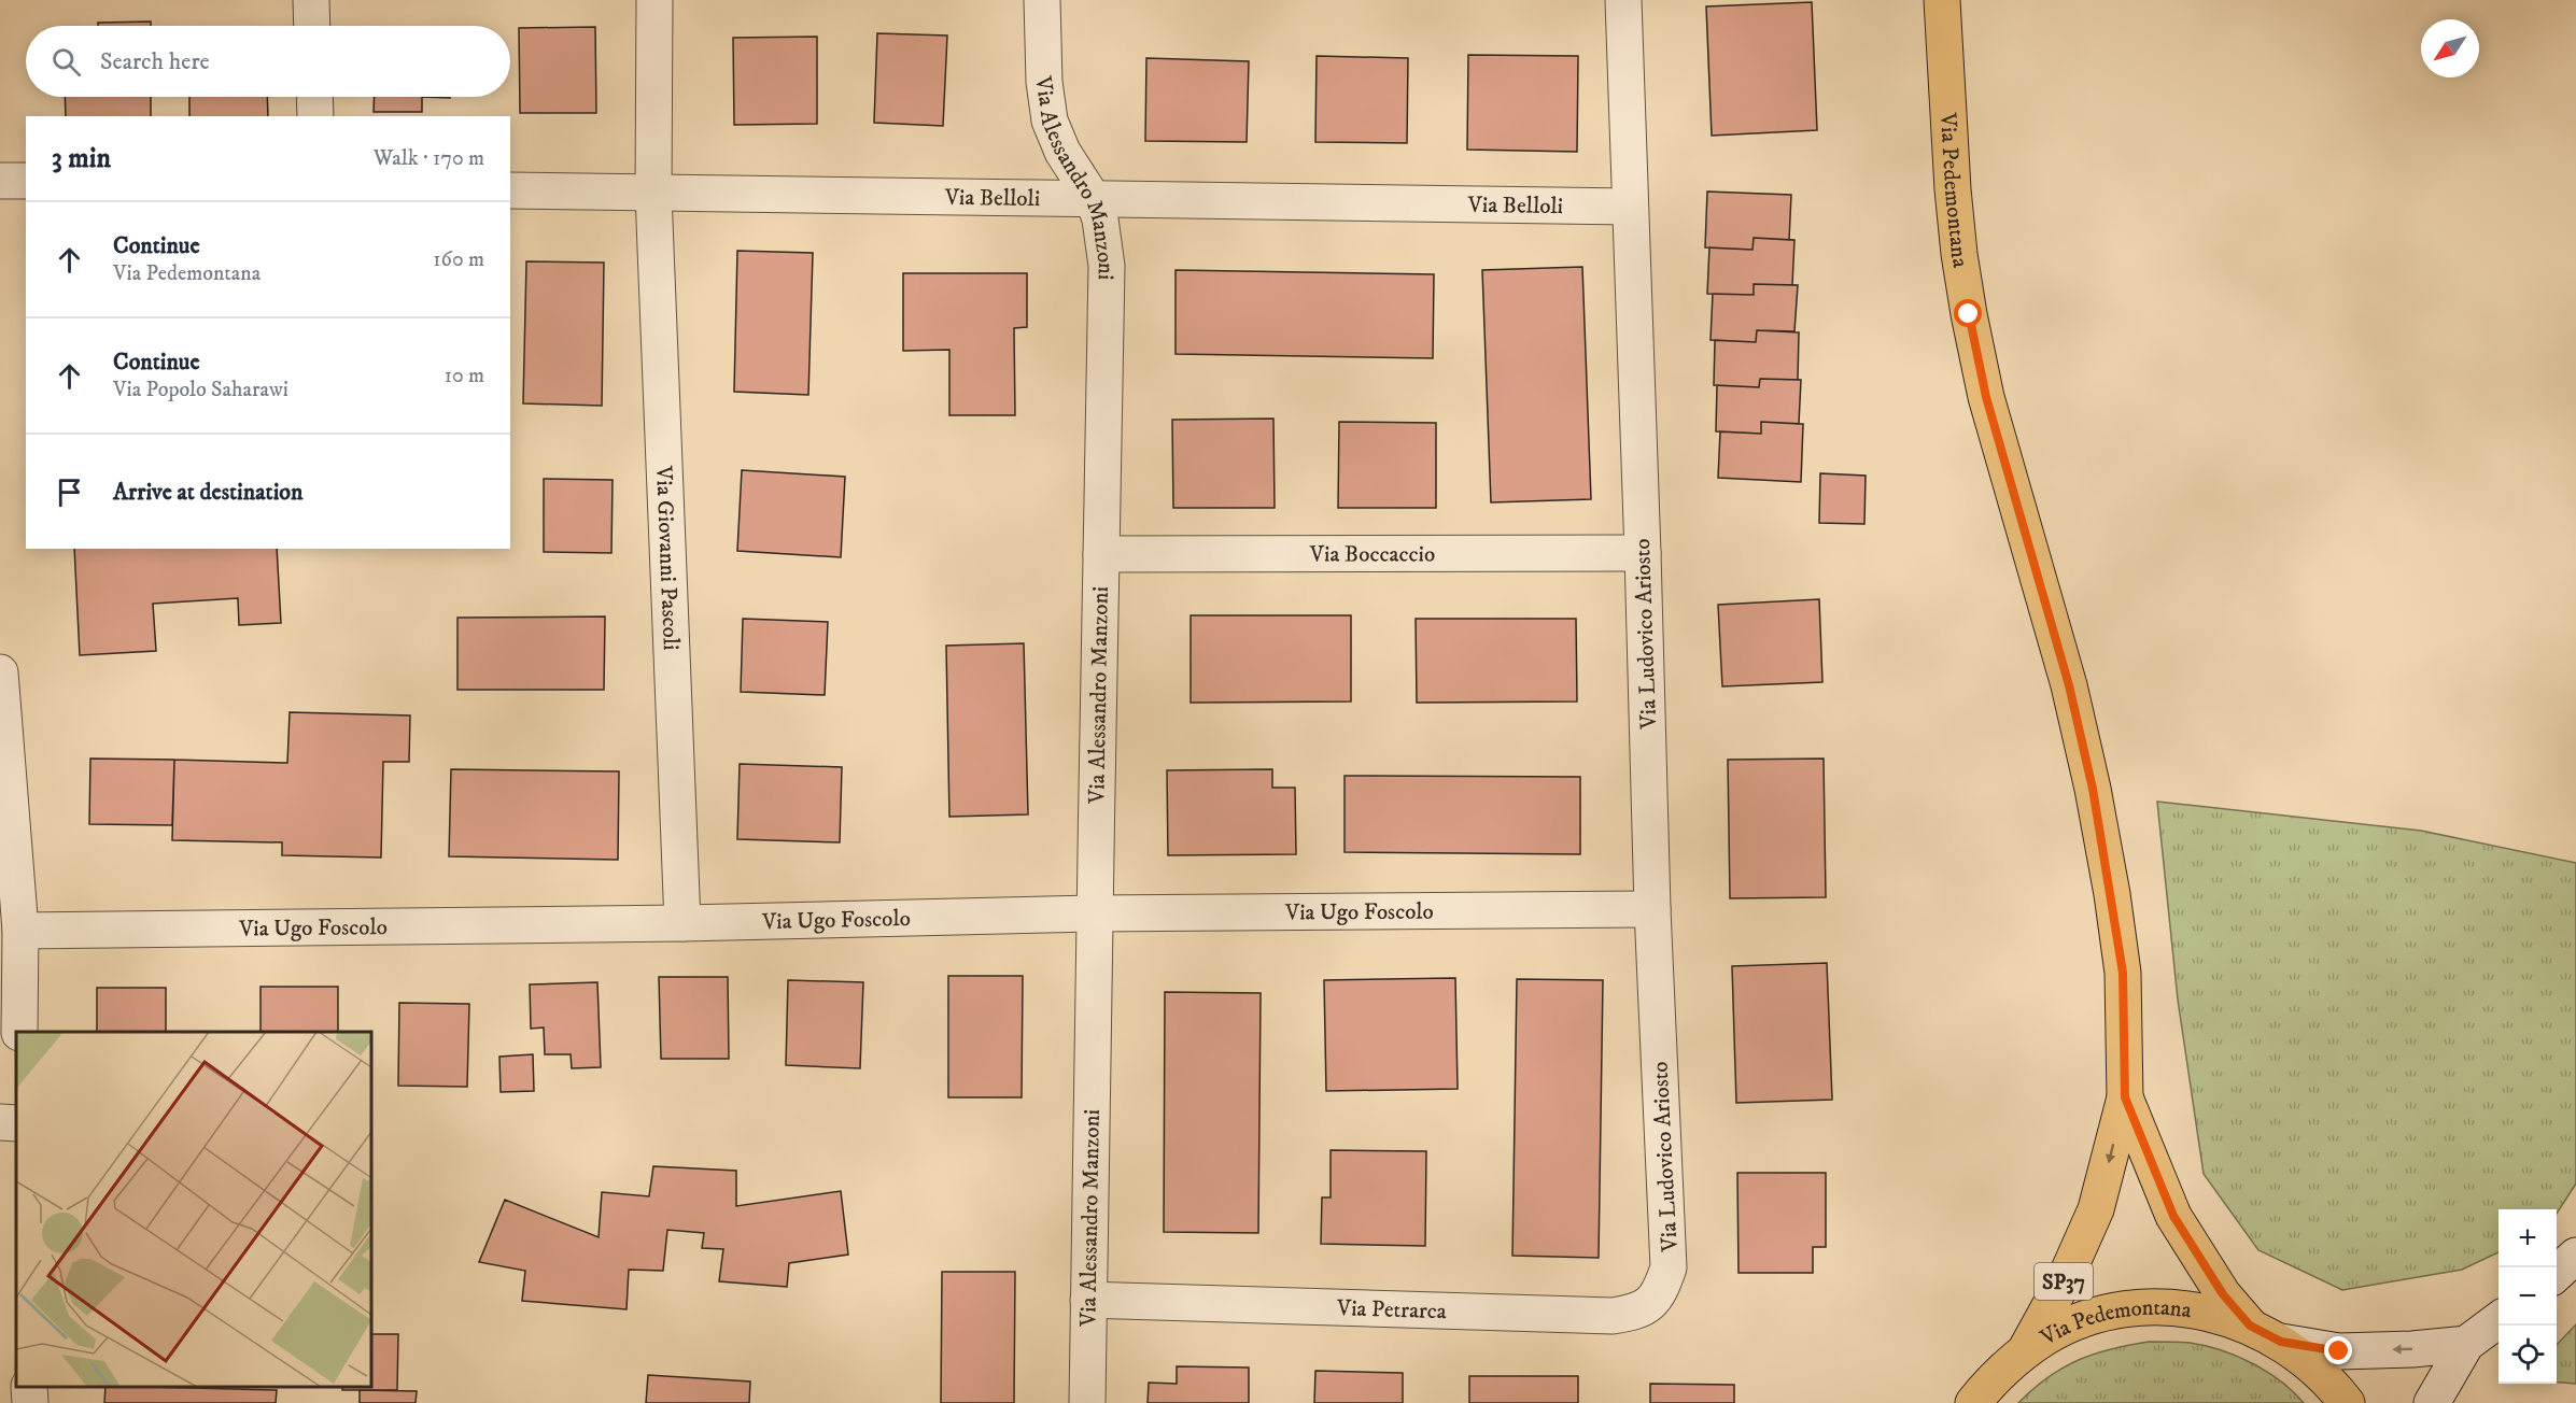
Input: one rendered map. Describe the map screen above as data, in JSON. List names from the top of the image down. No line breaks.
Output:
{"streets":{"main road":["Via Pedemontana","SP37"],"street":["Via Alessandro Manzoni","Via Belloli","Via Boccaccio","Via Giovanni Pascoli","Via Ludovico Ariosto","Via Ugo Foscolo","Via Petrarca"]},"crossings":[["Via Alessandro Manzoni","Via Belloli"],["Via Alessandro Manzoni","Via Boccaccio"],["Via Alessandro Manzoni","Via Ugo Foscolo"],["Via Alessandro Manzoni","Via Petrarca"],["Via Belloli","Via Giovanni Pascoli"],["Via Belloli","Via Ludovico Ariosto"],["Via Boccaccio","Via Ludovico Ariosto"],["Via Giovanni Pascoli","Via Ugo Foscolo"],["Via Ludovico Ariosto","Via Ugo Foscolo"],["Via Ludovico Ariosto","Via Petrarca"]],"north":"bottom left","page":{"search":"Search here","heading":["3 min","Walk · 170 m"],"list":[["Continue","Via Pedemontana","160 m"],["Continue","Via Popolo Saharawi","10 m"],"Arrive at destination"],"map_buttons":["+","−"]}}
